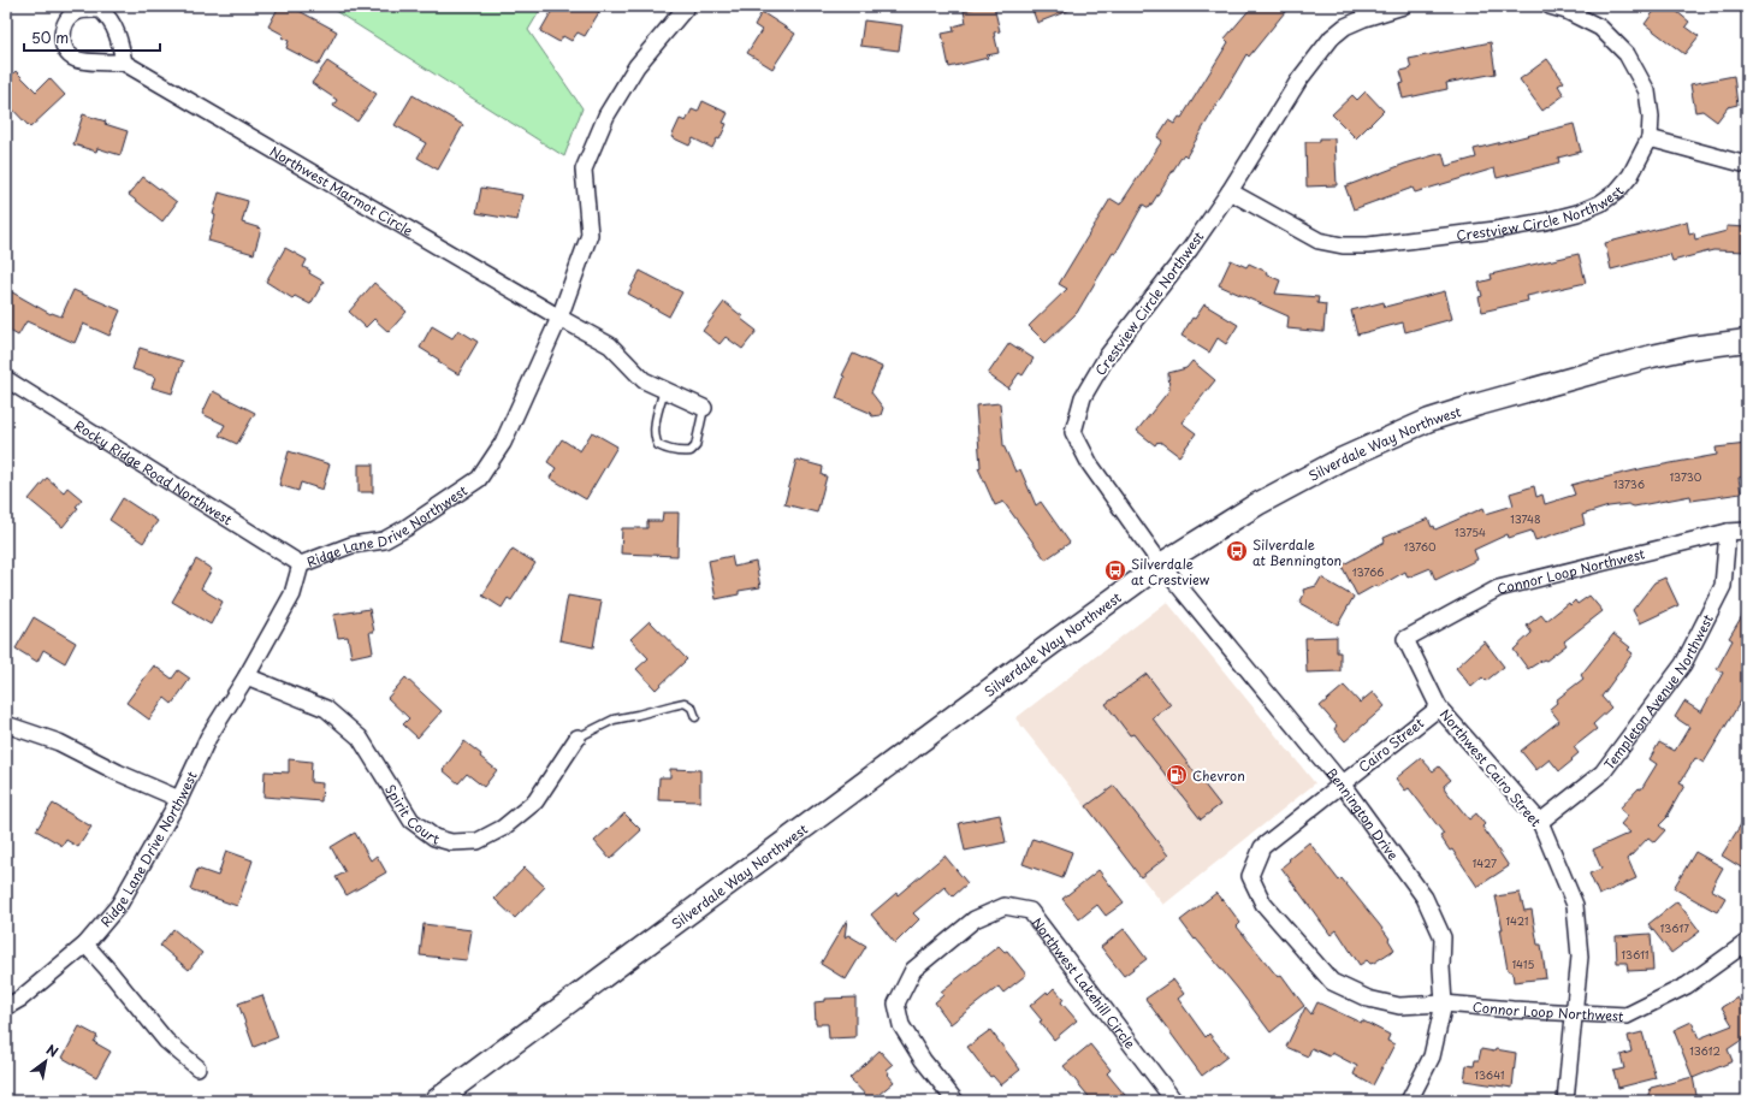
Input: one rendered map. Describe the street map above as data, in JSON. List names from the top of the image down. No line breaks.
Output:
{"streets":{"main road":["Silverdale Way Northwest"],"street":["Northwest Marmot Circle","Crestview Circle Northwest","Rocky Ridge Road Northwest","Ridge Lane Drive Northwest","Connor Loop Northwest","Templeton Avenue Northwest","Cairo Street","Northwest Cairo Street","Spirit Court","Bennington Drive","Northwest Lakehill Circle"]},"crossings":[["Northwest Marmot Circle","Ridge Lane Drive Northwest"],["Crestview Circle Northwest","Silverdale Way Northwest"],["Crestview Circle Northwest","Bennington Drive"],["Silverdale Way Northwest","Bennington Drive"],["Rocky Ridge Road Northwest","Ridge Lane Drive Northwest"],["Ridge Lane Drive Northwest","Spirit Court"],["Connor Loop Northwest","Templeton Avenue Northwest"],["Connor Loop Northwest","Cairo Street"],["Connor Loop Northwest","Northwest Cairo Street"],["Connor Loop Northwest","Bennington Drive"],["Templeton Avenue Northwest","Northwest Cairo Street"],["Cairo Street","Northwest Cairo Street"],["Cairo Street","Bennington Drive"]],"places":{"bus stop":["Silverdale at Bennington","Silverdale at Crestview"],"fuel station":["Chevron"]},"house_numbers":["13730","13736","13748","13754","13760","13766","1427","1421","13617","13611","1415","13612","13641"],"scale_bar":"50 m","north":"top right"}
